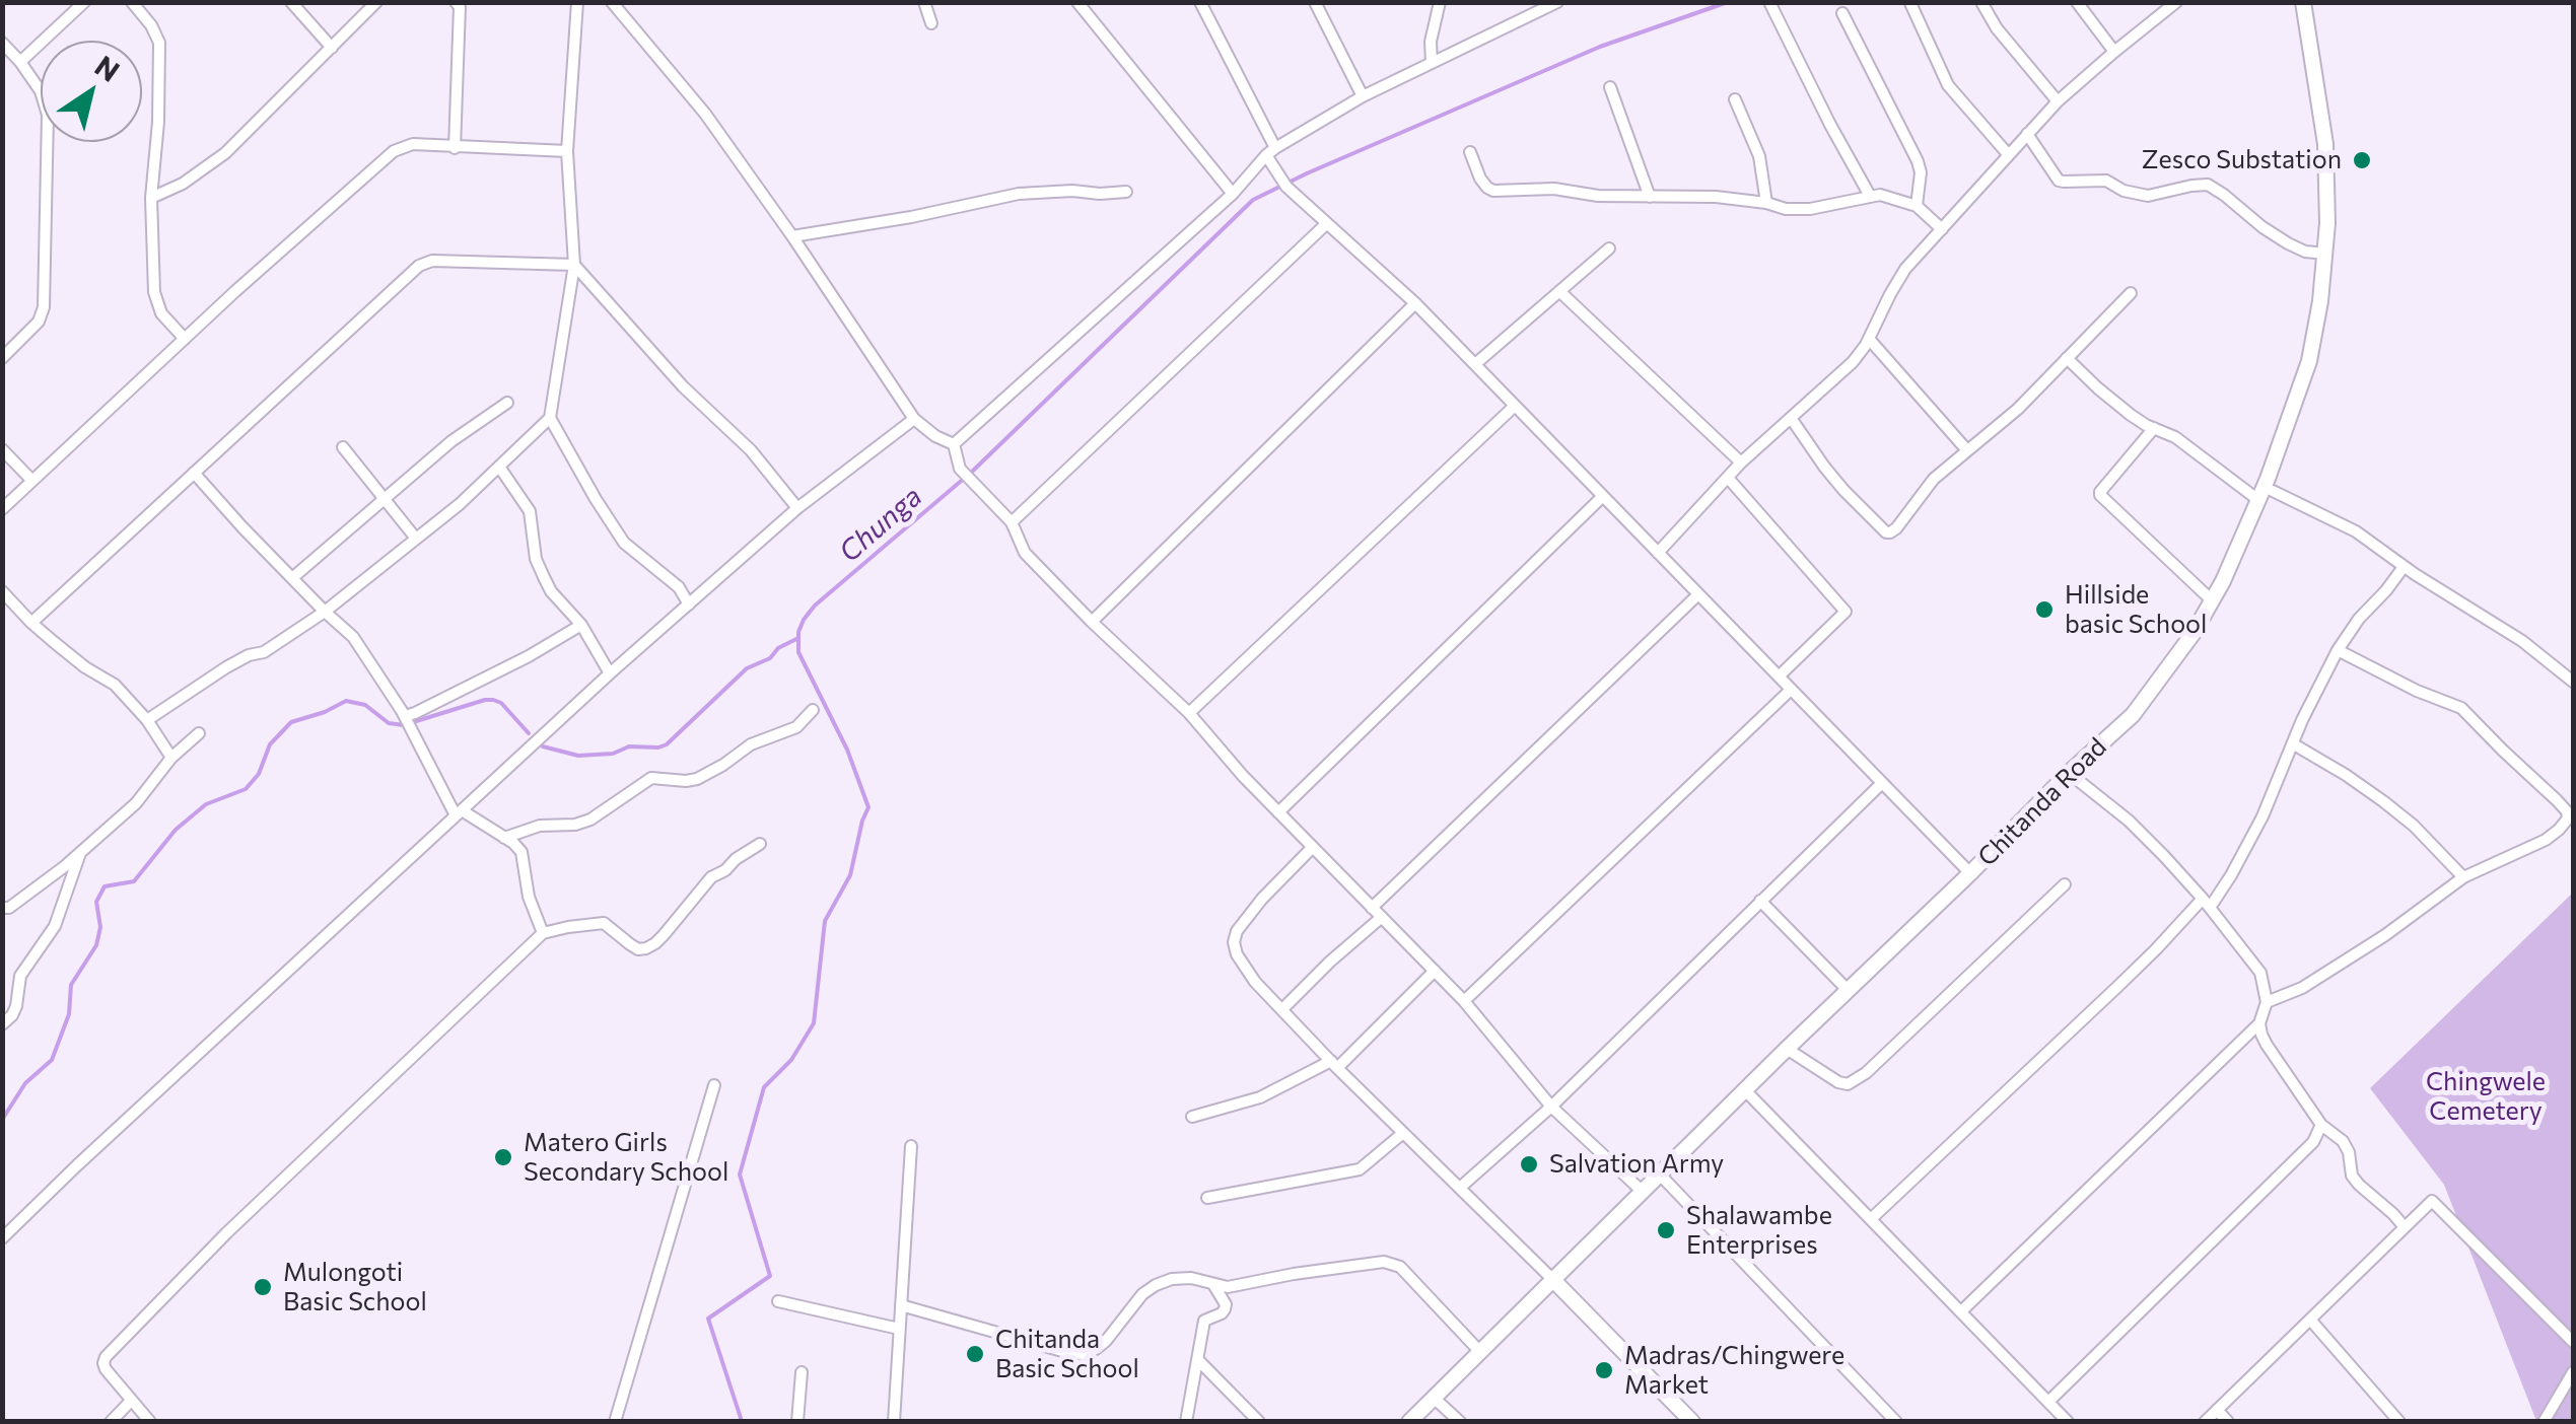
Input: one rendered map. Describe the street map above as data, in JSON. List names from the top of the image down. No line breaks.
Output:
{"streets":{"street":["Chitanda Road"]},"water":["Chunga"],"parks":["Chingwele Cemetery"],"places":["Zesco Substation","Hillside basic School","Matero Girls Secondary School","Salvation Army","Shalawambe Enterprises","Mulongoti Basic School","Chitanda Basic School","Madras/Chingwere Market"],"north":"top right"}
